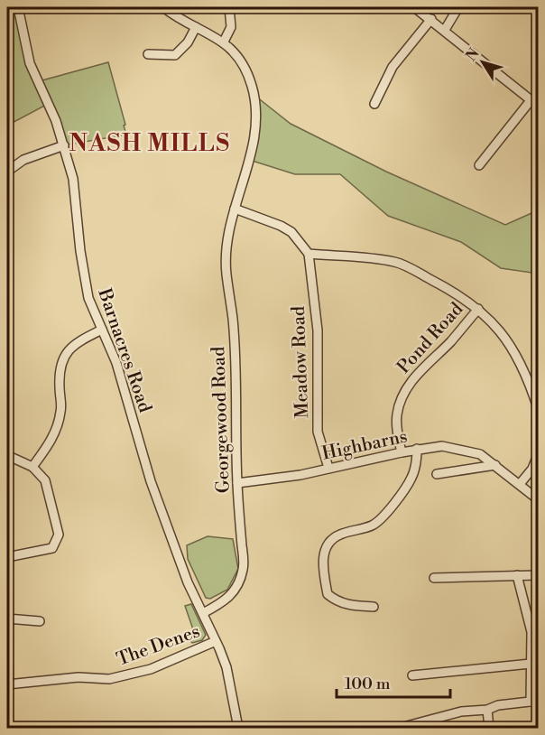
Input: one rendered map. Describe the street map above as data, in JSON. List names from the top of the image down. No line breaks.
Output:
{"streets":{"street":["Pond Road","Barnacres Road","Meadow Road","Georgewood Road","Highbarns","The Denes"]},"crossings":[["Pond Road","Highbarns"],["Barnacres Road","Georgewood Road"],["Barnacres Road","The Denes"],["Meadow Road","Highbarns"],["Georgewood Road","Highbarns"]],"districts":["NASH MILLS"],"scale_bar":"100 m","north":"top left"}
